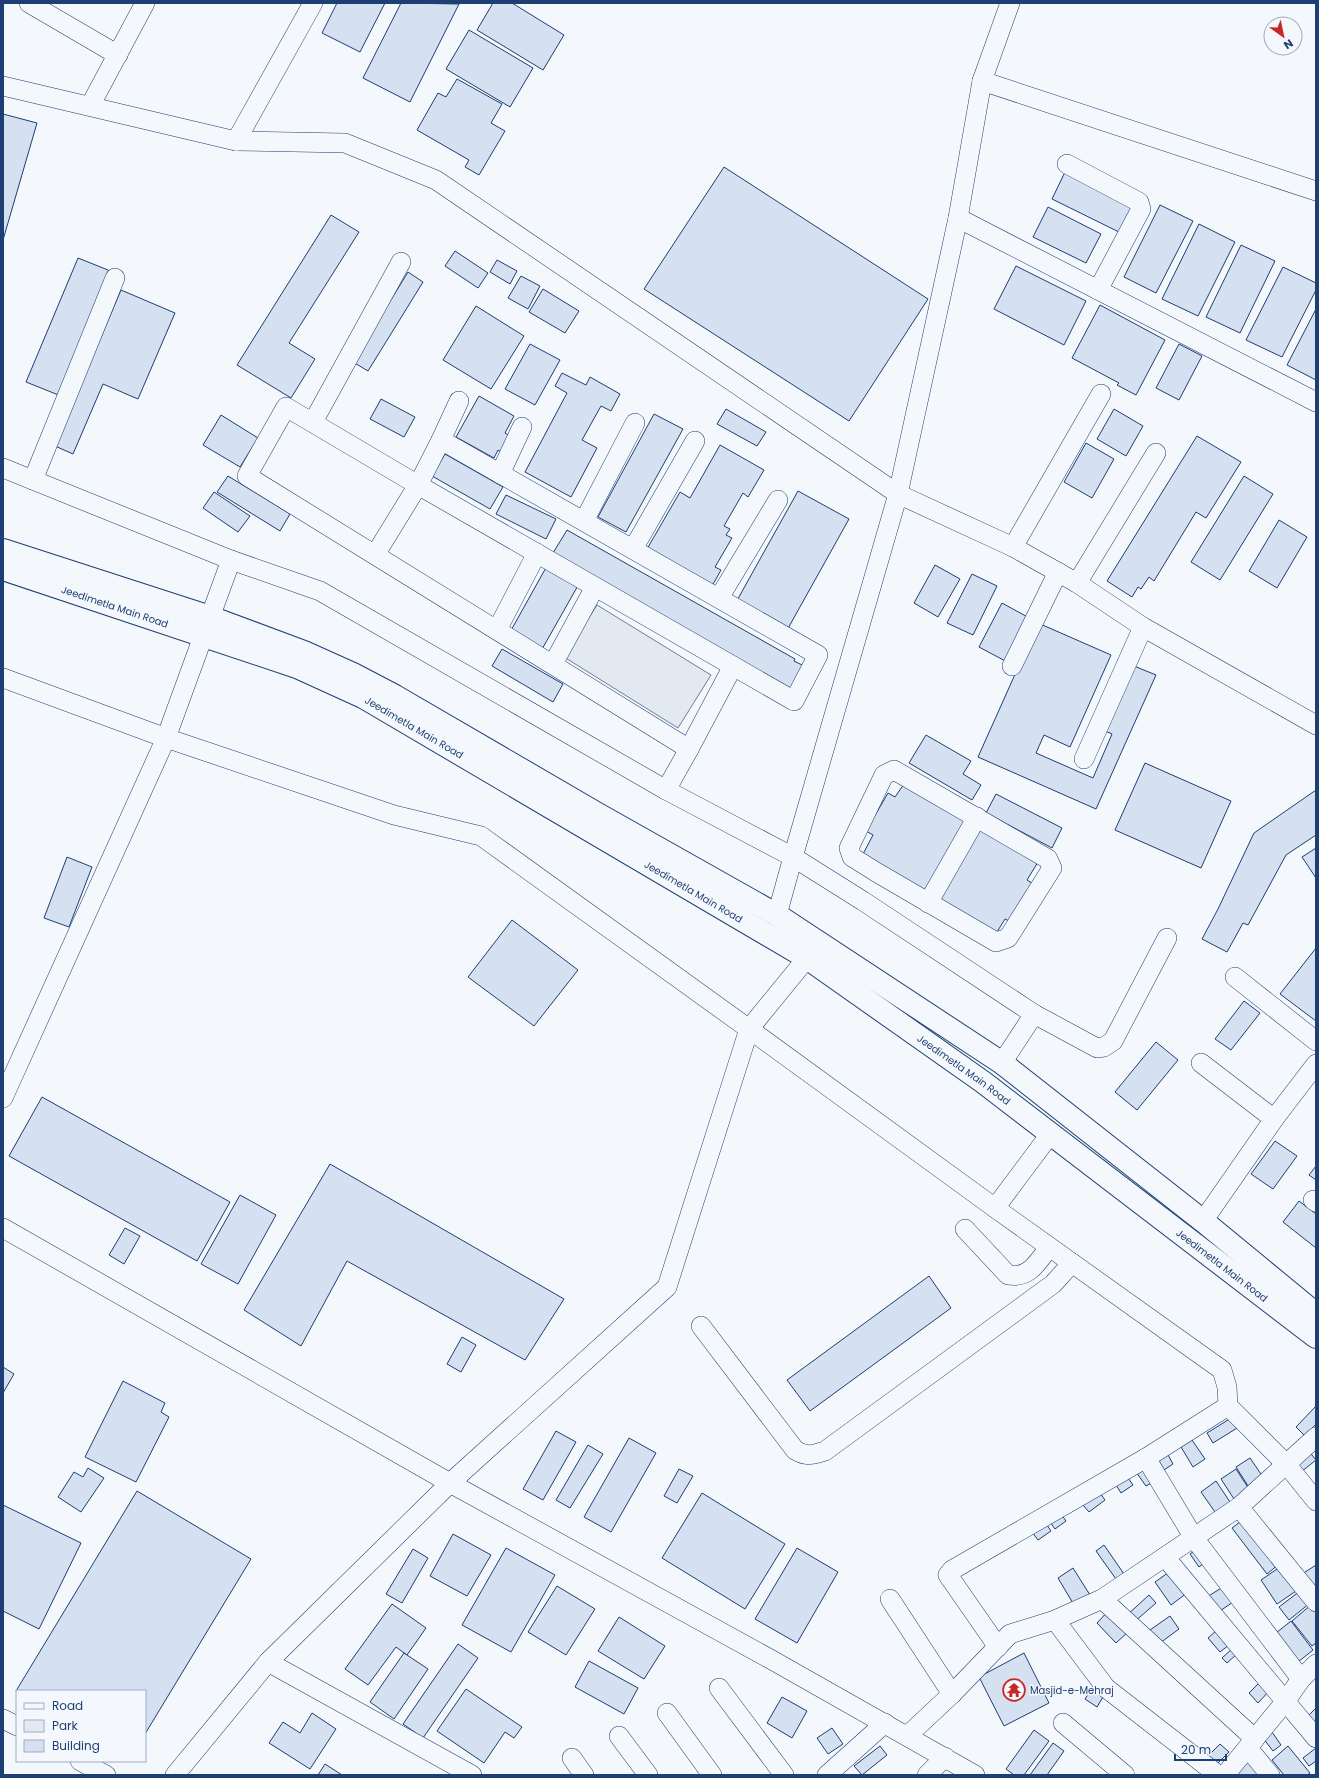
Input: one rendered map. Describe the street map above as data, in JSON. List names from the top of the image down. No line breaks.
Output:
{"streets":{"main road":["Jeedimetla Main Road"]},"places":{"temple":["Masjid-e-Mehraj"]},"legend":["Road","Park","Building"],"scale_bar":"20 m","north":"bottom right"}
